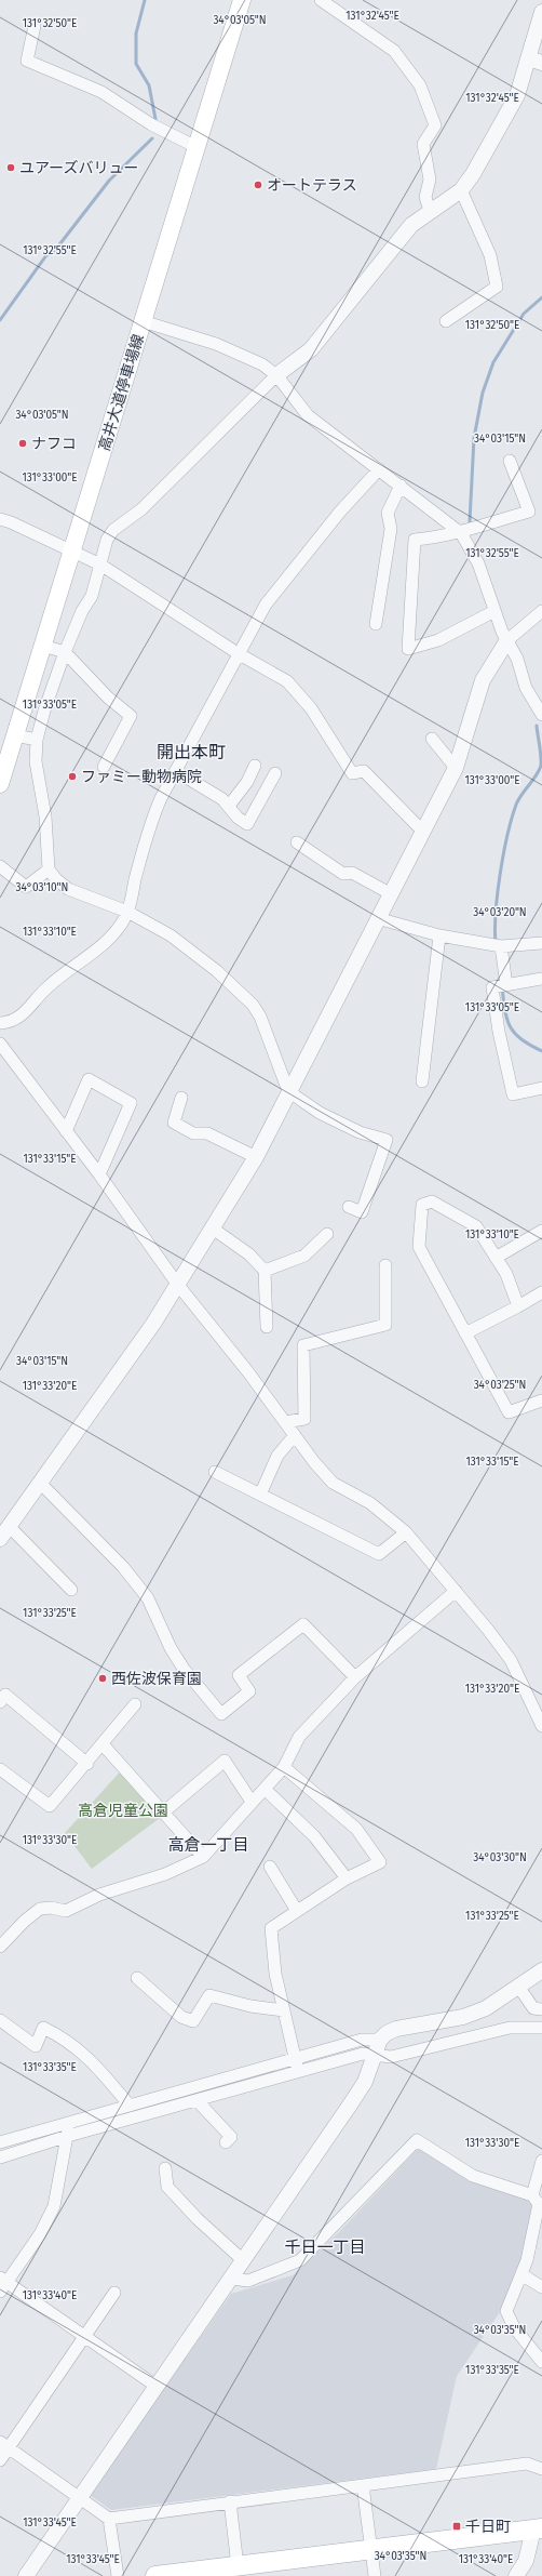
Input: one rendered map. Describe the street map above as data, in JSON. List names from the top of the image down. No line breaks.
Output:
{"streets":{"main road":["高井大道停車場線"]},"districts":["開出本町","高倉一丁目","千日一丁目"],"parks":["高倉児童公園"],"places":{"other":["ユアーズバリュー","オートテラス","ナフコ","ファミー動物病院","西佐波保育園"],"transit":["千日町"]},"coordinates":["131°32'45\"E","34°03'05\"N","131°32'50\"E","131°32'55\"E","34°03'15\"N","131°33'00\"E","131°33'05\"E","34°03'10\"N","34°03'20\"N","131°33'10\"E","131°33'15\"E","34°03'25\"N","131°33'20\"E","131°33'25\"E","131°33'30\"E","34°03'30\"N","131°33'35\"E","131°33'40\"E","34°03'35\"N","131°33'45\"E"]}
